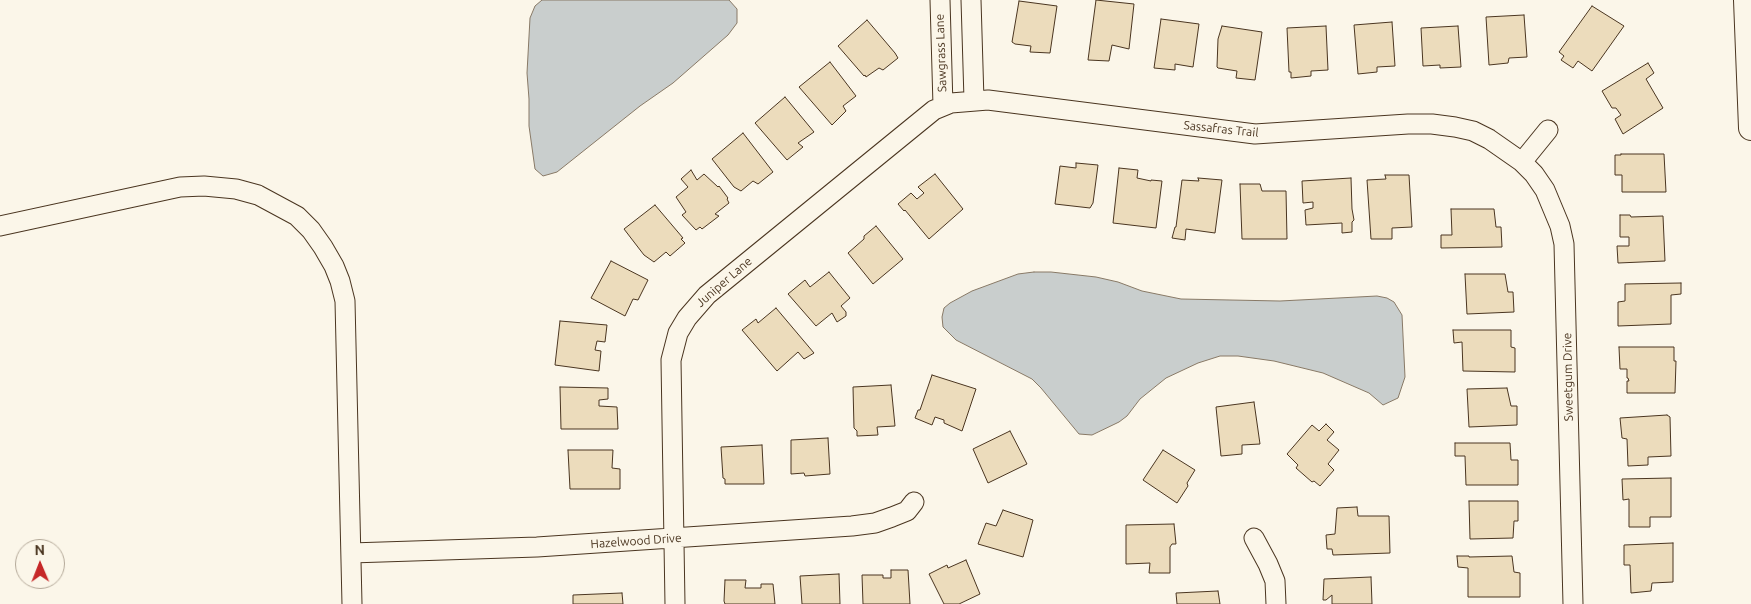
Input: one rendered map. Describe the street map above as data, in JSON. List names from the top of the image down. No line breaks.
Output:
{"streets":{"street":["Sawgrass Lane","Sassafras Trail","Juniper Lane","Sweetgum Drive","Hazelwood Drive"]},"crossings":[["Sawgrass Lane","Sassafras Trail"],["Sawgrass Lane","Juniper Lane"],["Sassafras Trail","Juniper Lane"],["Sassafras Trail","Sweetgum Drive"],["Juniper Lane","Hazelwood Drive"]],"north":"top"}
